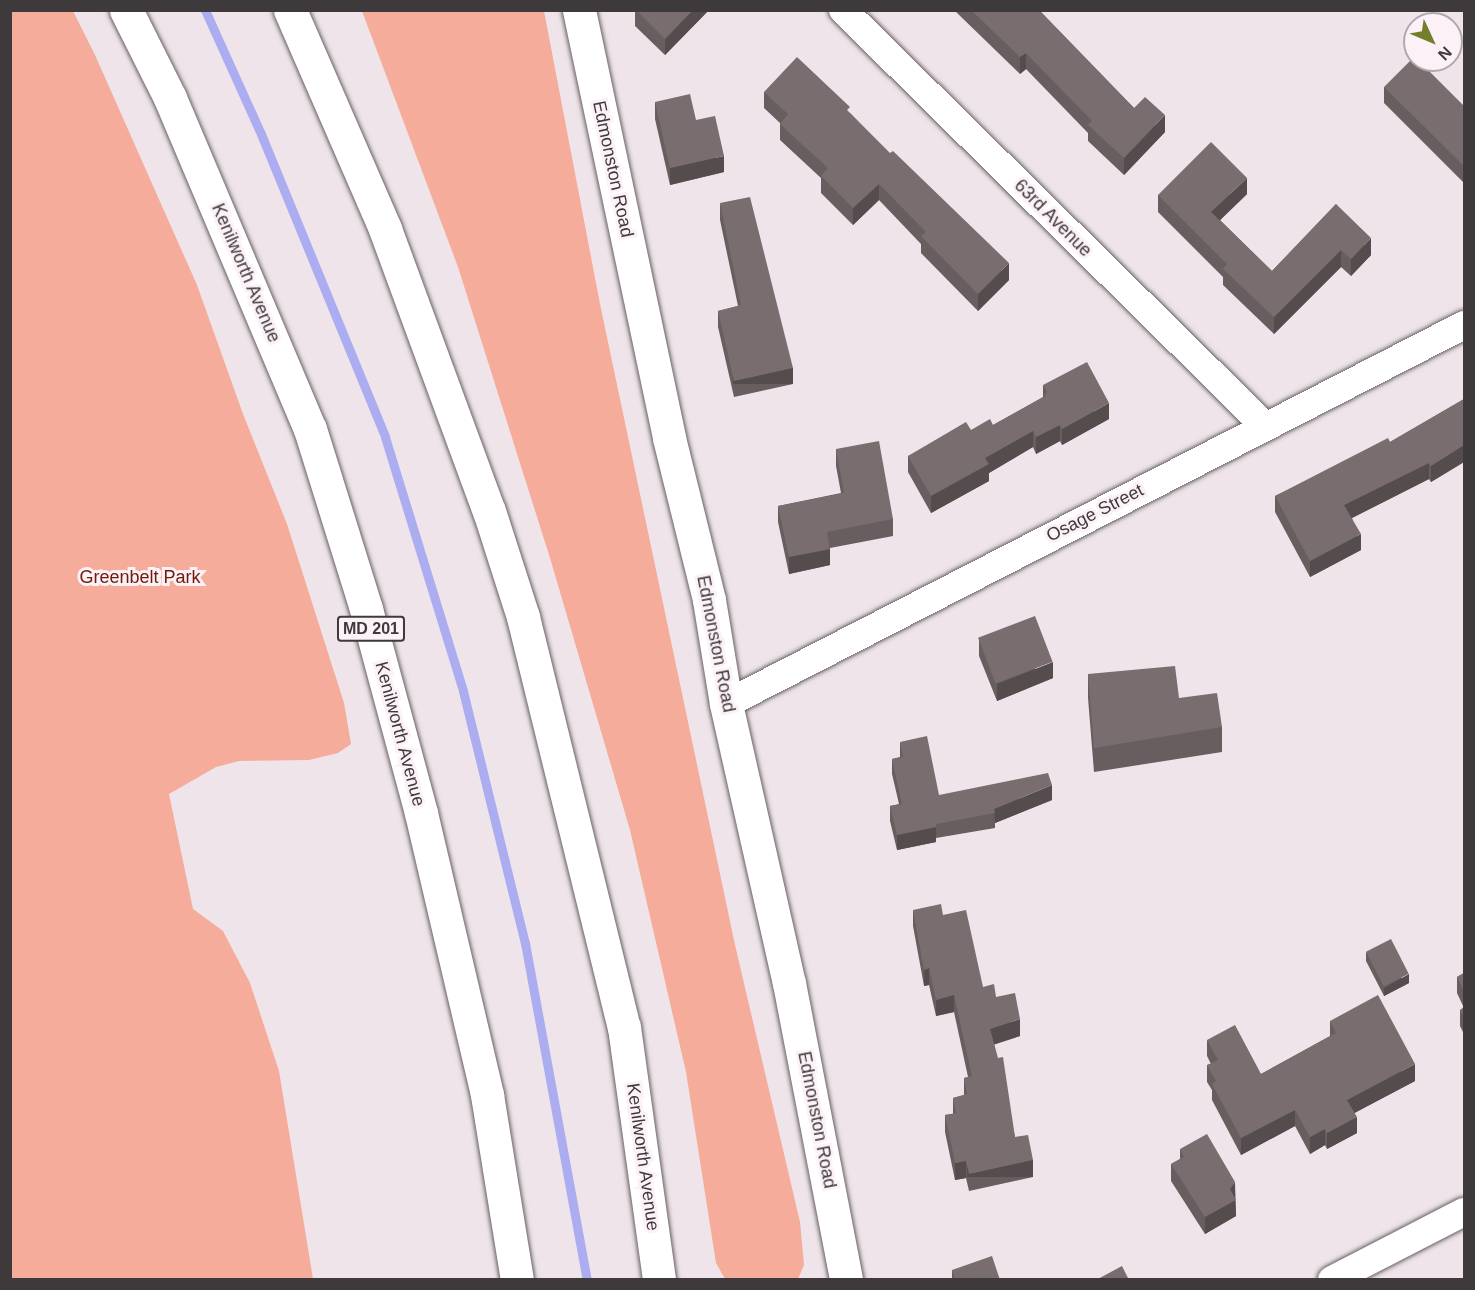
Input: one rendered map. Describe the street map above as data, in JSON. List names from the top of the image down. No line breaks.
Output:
{"streets":{"main road":["Edmonston Road","Kenilworth Avenue","MD 201"],"street":["63rd Avenue","Osage Street"]},"crossings":[["Edmonston Road","Osage Street"],["63rd Avenue","Osage Street"]],"parks":["Greenbelt Park"],"north":"bottom right"}
